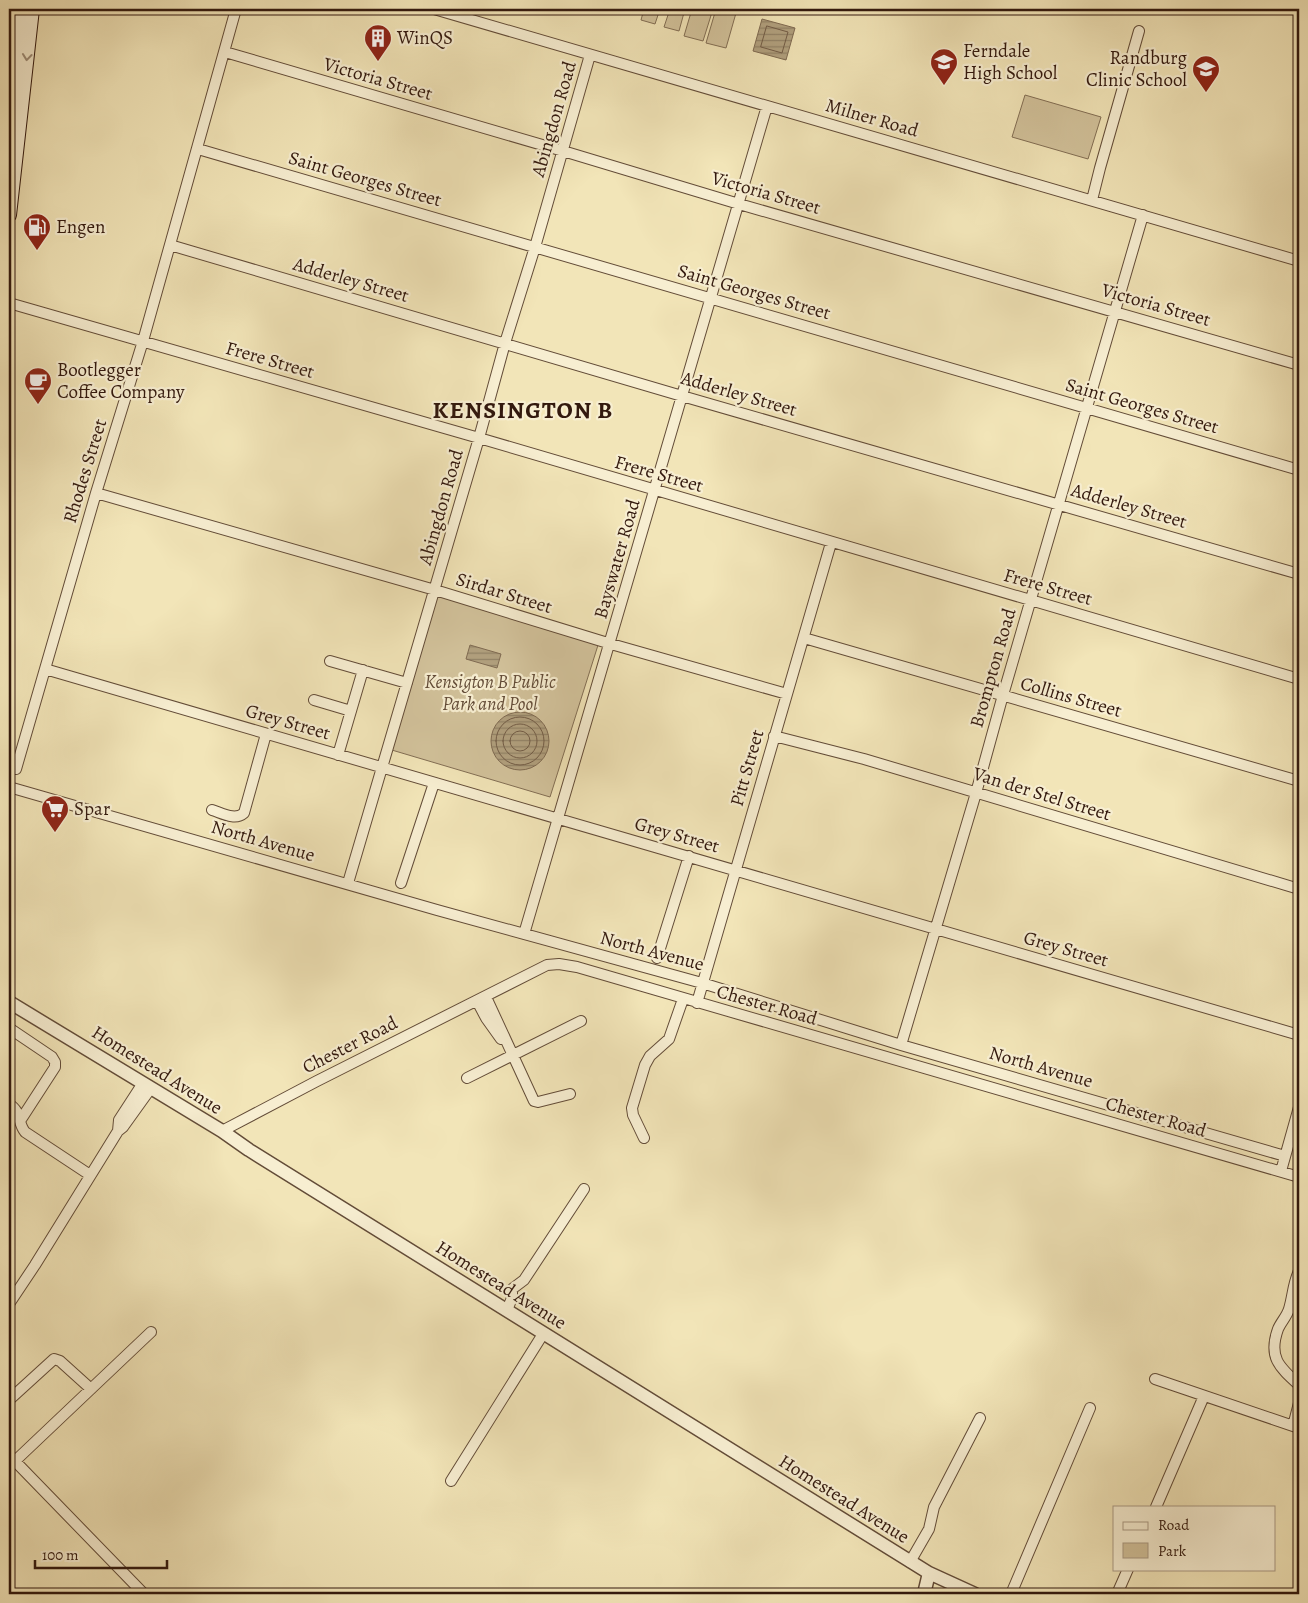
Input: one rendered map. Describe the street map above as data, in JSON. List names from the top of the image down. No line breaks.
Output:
{"streets":{"street":["Victoria Street","Milner Road","Abingdon Road","Saint Georges Street","Adderley Street","Frere Street","Rhodes Street","Bayswater Road","Sirdar Street","Brompton Road","Collins Street","Grey Street","Pitt Street","Van der Stel Street","North Avenue","Chester Road","Homestead Avenue"]},"crossings":[["Victoria Street","Abingdon Road"],["Victoria Street","Rhodes Street"],["Victoria Street","Bayswater Road"],["Victoria Street","Brompton Road"],["Milner Road","Abingdon Road"],["Milner Road","Bayswater Road"],["Milner Road","Brompton Road"],["Abingdon Road","Saint Georges Street"],["Abingdon Road","Adderley Street"],["Abingdon Road","Frere Street"],["Abingdon Road","Sirdar Street"],["Abingdon Road","Grey Street"],["Abingdon Road","North Avenue"],["Saint Georges Street","Rhodes Street"],["Saint Georges Street","Bayswater Road"],["Saint Georges Street","Brompton Road"],["Adderley Street","Rhodes Street"],["Adderley Street","Bayswater Road"],["Adderley Street","Brompton Road"],["Frere Street","Rhodes Street"],["Frere Street","Bayswater Road"],["Frere Street","Brompton Road"],["Frere Street","Pitt Street"],["Rhodes Street","Sirdar Street"],["Rhodes Street","Grey Street"],["Bayswater Road","Sirdar Street"],["Bayswater Road","Grey Street"],["Bayswater Road","North Avenue"],["Sirdar Street","Pitt Street"],["Brompton Road","Collins Street"],["Brompton Road","Grey Street"],["Brompton Road","Van der Stel Street"],["Brompton Road","North Avenue"],["Collins Street","Pitt Street"],["Grey Street","Pitt Street"],["Pitt Street","Van der Stel Street"],["Pitt Street","North Avenue"],["Pitt Street","Chester Road"],["Chester Road","Homestead Avenue"]],"districts":["KENSINGTON B"],"parks":["Kensigton B Public Park and Pool"],"places":{"building":["WinQS"],"school or university":["Ferndale High School","Randburg Clinic School"],"fuel station":["Engen"],"cafe":["Bootlegger Coffee Company"],"supermarket":["Spar"]},"legend":["Road","Park"],"scale_bar":"100 m"}
